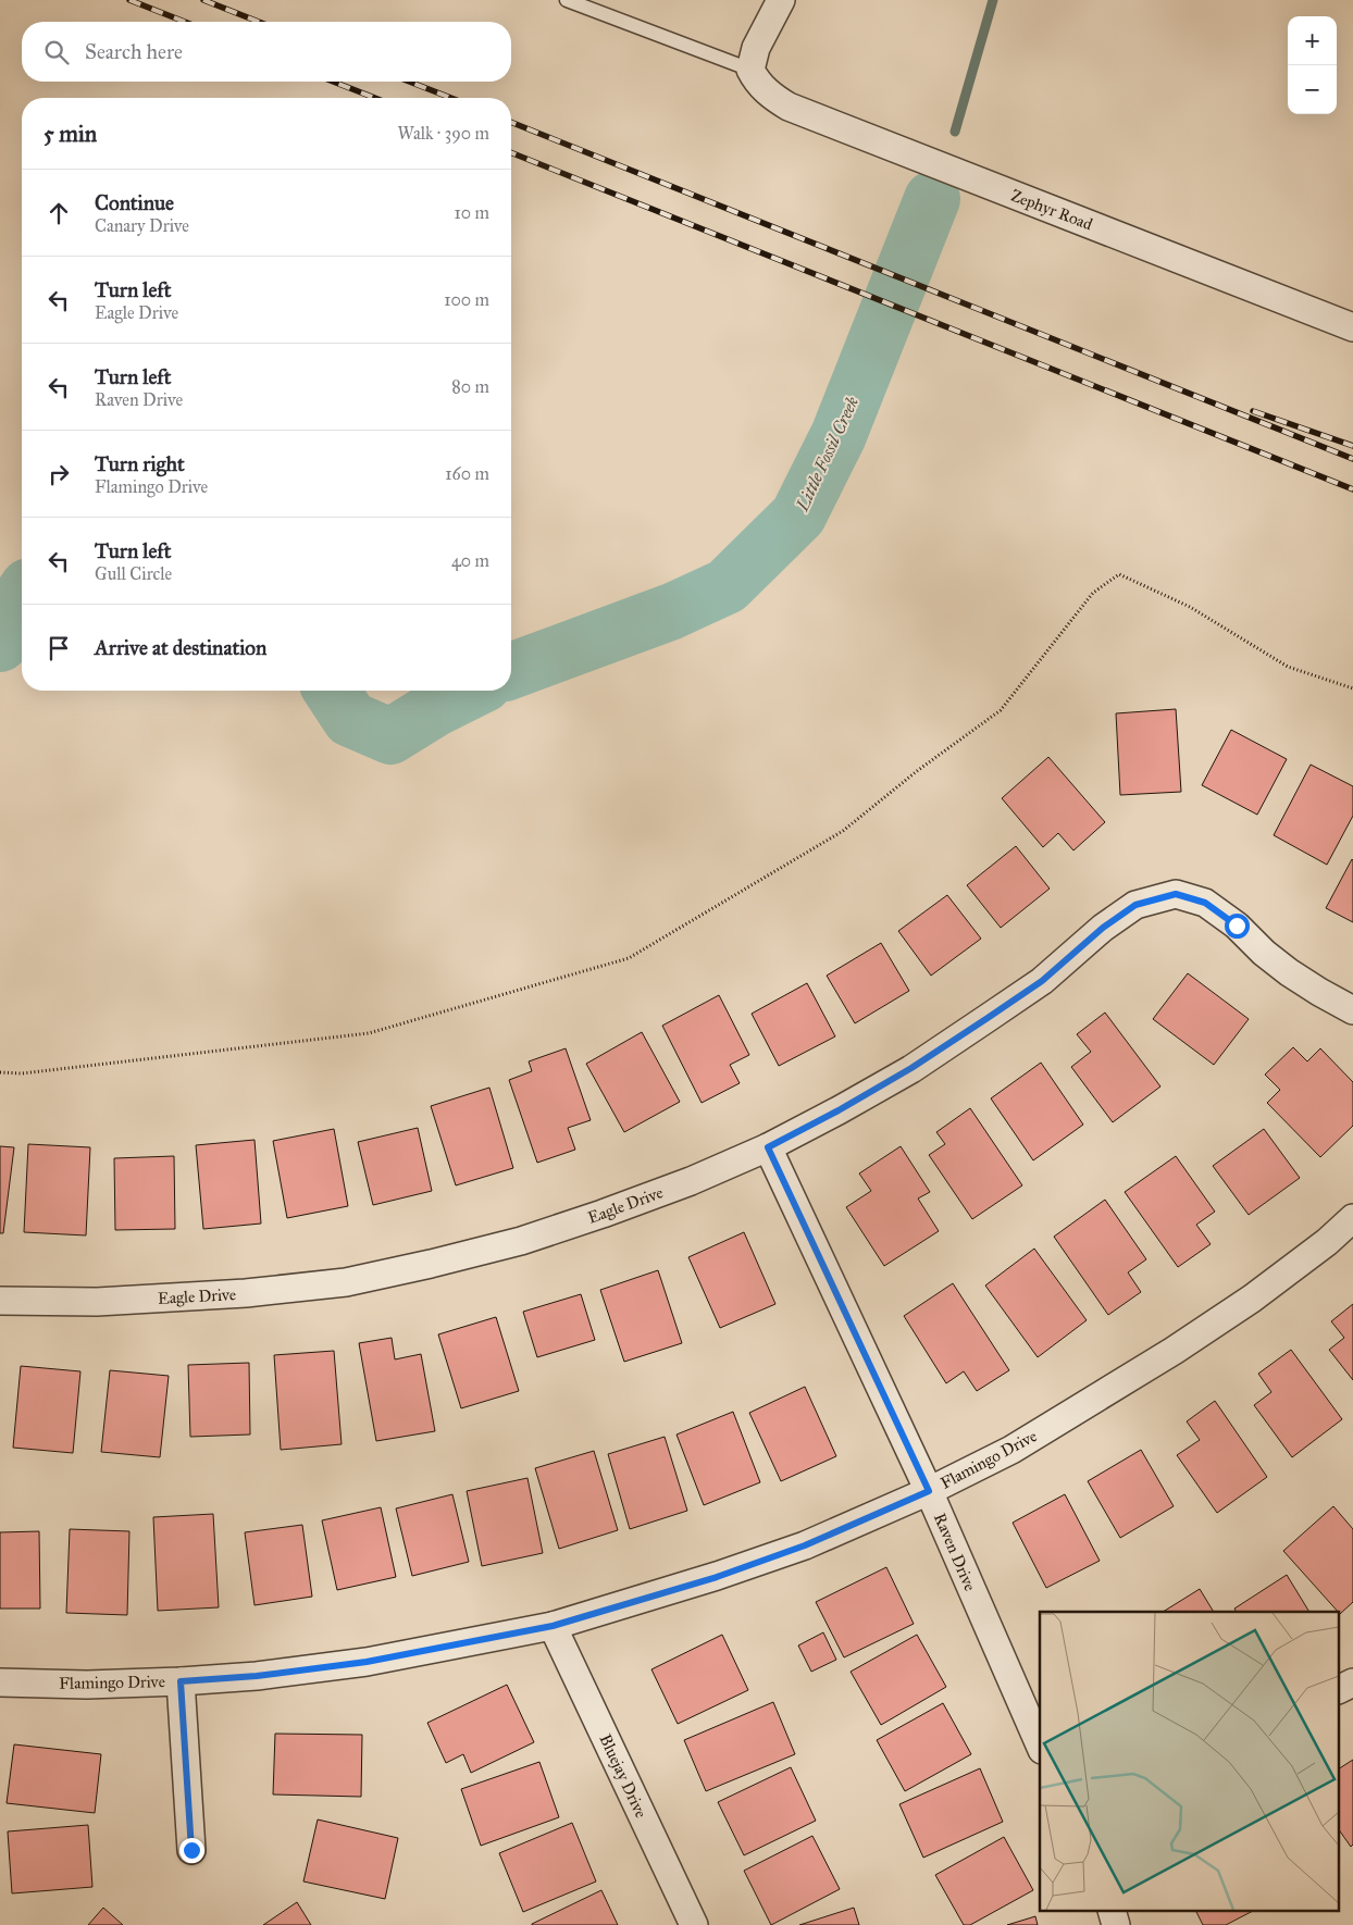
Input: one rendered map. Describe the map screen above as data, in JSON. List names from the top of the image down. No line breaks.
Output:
{"streets":{"street":["Zephyr Road","Eagle Drive","Flamingo Drive","Raven Drive","Bluejay Drive"]},"crossings":[["Eagle Drive","Raven Drive"],["Flamingo Drive","Raven Drive"],["Flamingo Drive","Bluejay Drive"]],"water":["Little Fossil Creek"],"page":{"map_buttons":["+","−"],"search":"Search here","heading":["5 min","Walk · 390 m"],"list":[["Continue","Canary Drive","10 m"],["Turn left","Eagle Drive","100 m"],["Turn left","Raven Drive","80 m"],["Turn right","Flamingo Drive","160 m"],["Turn left","Gull Circle","40 m"],"Arrive at destination"]}}
